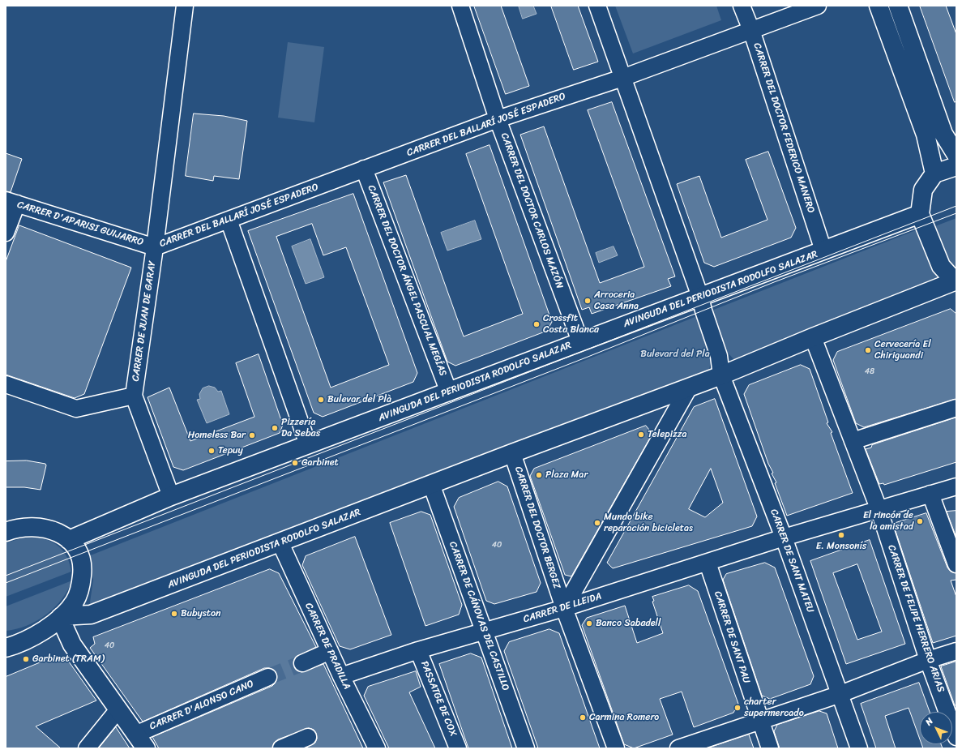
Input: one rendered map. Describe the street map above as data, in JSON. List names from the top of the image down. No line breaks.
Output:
{"streets":{"street":["CARRER DEL BALLARÍ JOSÉ ESPADERO","CARRER DEL DOCTOR FEDERICO MANERO","CARRER DEL DOCTOR CARLOS MAZÓN","CARRER D'APARISI GUIJARRO","CARRER DEL DOCTOR ÁNGEL PASCUAL MEGÍAS","AVINGUDA DEL PERIODISTA RODOLFO SALAZAR","CARRER DE JUAN DE GARAY","CARRER DEL DOCTOR BERGEZ","CARRER DE SANT MATEU","CARRER DE LLEIDA","CARRER DE CÁNOVAS DEL CASTILLO","CARRER DE FELIPE HERRERO ARIAS","CARRER DE SANT PAU","CARRER DE PRADILLA","PASSATGE DE COX","CARRER D'ALONSO CANO"]},"crossings":[["CARRER DEL BALLARÍ JOSÉ ESPADERO","CARRER DEL DOCTOR FEDERICO MANERO"],["CARRER DEL BALLARÍ JOSÉ ESPADERO","CARRER DEL DOCTOR CARLOS MAZÓN"],["CARRER DEL BALLARÍ JOSÉ ESPADERO","CARRER D'APARISI GUIJARRO"],["CARRER DEL BALLARÍ JOSÉ ESPADERO","CARRER DEL DOCTOR ÁNGEL PASCUAL MEGÍAS"],["CARRER DEL BALLARÍ JOSÉ ESPADERO","CARRER DE JUAN DE GARAY"],["CARRER DEL BALLARÍ JOSÉ ESPADERO","CARRER DE SANT MATEU"],["CARRER DEL DOCTOR FEDERICO MANERO","AVINGUDA DEL PERIODISTA RODOLFO SALAZAR"],["CARRER DEL DOCTOR CARLOS MAZÓN","AVINGUDA DEL PERIODISTA RODOLFO SALAZAR"],["CARRER D'APARISI GUIJARRO","CARRER DE JUAN DE GARAY"],["CARRER DEL DOCTOR ÁNGEL PASCUAL MEGÍAS","AVINGUDA DEL PERIODISTA RODOLFO SALAZAR"],["AVINGUDA DEL PERIODISTA RODOLFO SALAZAR","CARRER DE JUAN DE GARAY"],["AVINGUDA DEL PERIODISTA RODOLFO SALAZAR","CARRER DEL DOCTOR BERGEZ"],["AVINGUDA DEL PERIODISTA RODOLFO SALAZAR","CARRER DE SANT MATEU"],["AVINGUDA DEL PERIODISTA RODOLFO SALAZAR","CARRER DE CÁNOVAS DEL CASTILLO"],["AVINGUDA DEL PERIODISTA RODOLFO SALAZAR","CARRER DE FELIPE HERRERO ARIAS"],["AVINGUDA DEL PERIODISTA RODOLFO SALAZAR","CARRER DE PRADILLA"],["AVINGUDA DEL PERIODISTA RODOLFO SALAZAR","CARRER D'ALONSO CANO"],["CARRER DEL DOCTOR BERGEZ","CARRER DE LLEIDA"],["CARRER DE SANT MATEU","CARRER DE LLEIDA"],["CARRER DE LLEIDA","CARRER DE CÁNOVAS DEL CASTILLO"],["CARRER DE LLEIDA","CARRER DE FELIPE HERRERO ARIAS"],["CARRER DE LLEIDA","CARRER DE SANT PAU"],["CARRER DE LLEIDA","CARRER DE PRADILLA"],["CARRER DE LLEIDA","PASSATGE DE COX"]],"parks":["Bulevard del Pla"],"places":["Arroceria Casa Anna","Crossfit Costa Blanca","Cervecería El Chiriguandi","Bulevar del Plà","Pizzería Da Sebas","Telepizza","Homeless Bar","Tepuy","Garbinet","Plaza Mar","El rincón de la amistad","Mundo bike reparación bicicletas","E. Monsonís","Bubyston","Banco Sabadell","Garbinet (TRAM)","charter supermercado","Carmina Romero"],"house_numbers":["48","40","40"],"north":"top left"}
